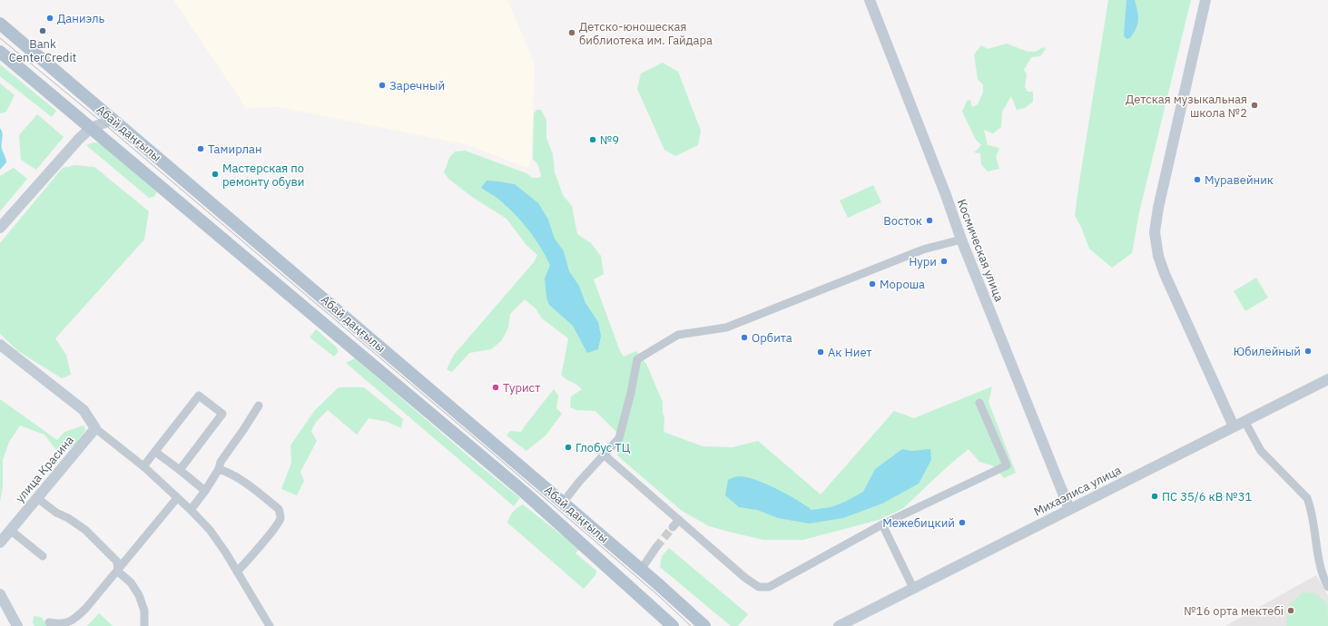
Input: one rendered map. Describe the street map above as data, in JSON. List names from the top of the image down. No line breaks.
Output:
{"streets":{"main road":["Абай даңғылы"],"street":["Космическая улица","улица Красина","Михаэлиса улица"]},"crossings":[["Космическая улица","Михаэлиса улица"]],"places":["Даниэль","Bank CenterCredit","Детско-юношеская библиотека им. Гайдара","Заречный","Детская музыкальная школа №2","№9","Тамирлан","Мастерская по ремонту обуви","Муравейник","Восток","Нури","Мороша","Орбита","Юбилейный","Ак Ниет","Турист","Глобус ТЦ","ПС 35/6 кВ №31","Межебицкий","№16 орта мектебі"]}
